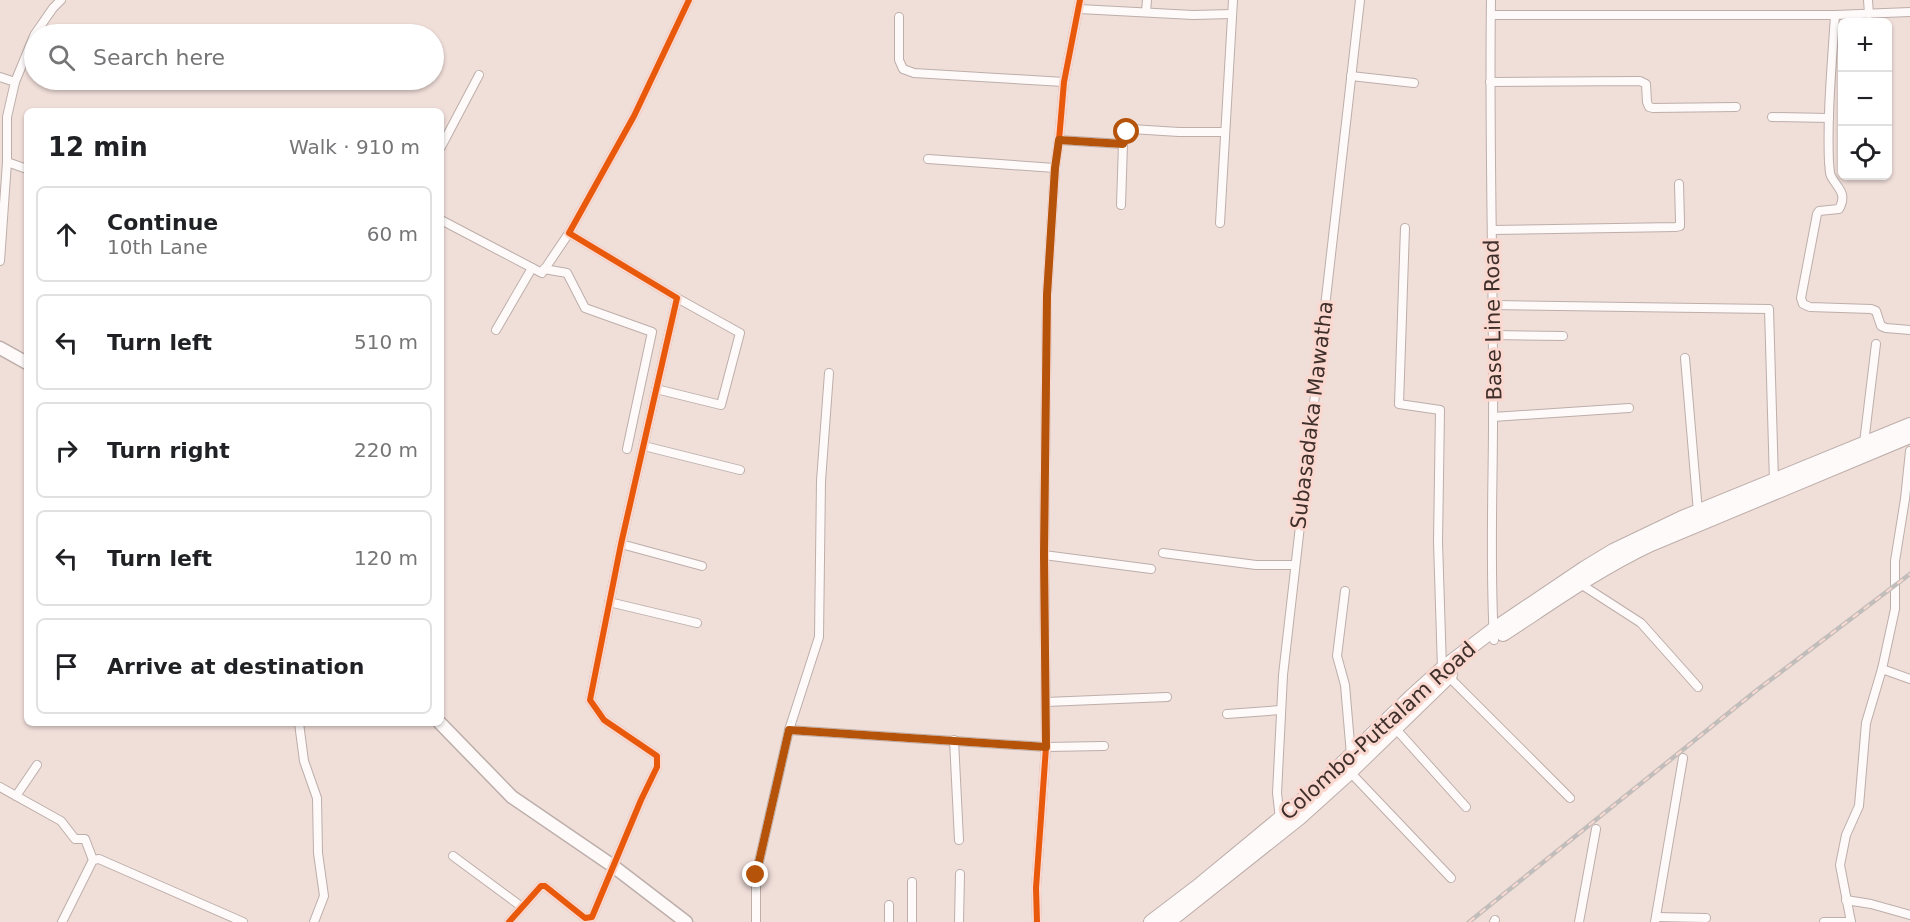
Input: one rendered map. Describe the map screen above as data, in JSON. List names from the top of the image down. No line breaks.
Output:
{"streets":{"highway":["Colombo-Puttalam Road"],"street":["Base Line Road","Subasadaka Mawatha"]},"crossings":[["Base Line Road","Colombo-Puttalam Road"],["Subasadaka Mawatha","Colombo-Puttalam Road"]],"page":{"map_buttons":["+","−"],"search":"Search here","heading":["12 min","Walk · 910 m"],"list":[["Continue","10th Lane","60 m"],["Turn left","510 m"],["Turn right","220 m"],["Turn left","120 m"],"Arrive at destination"]}}
